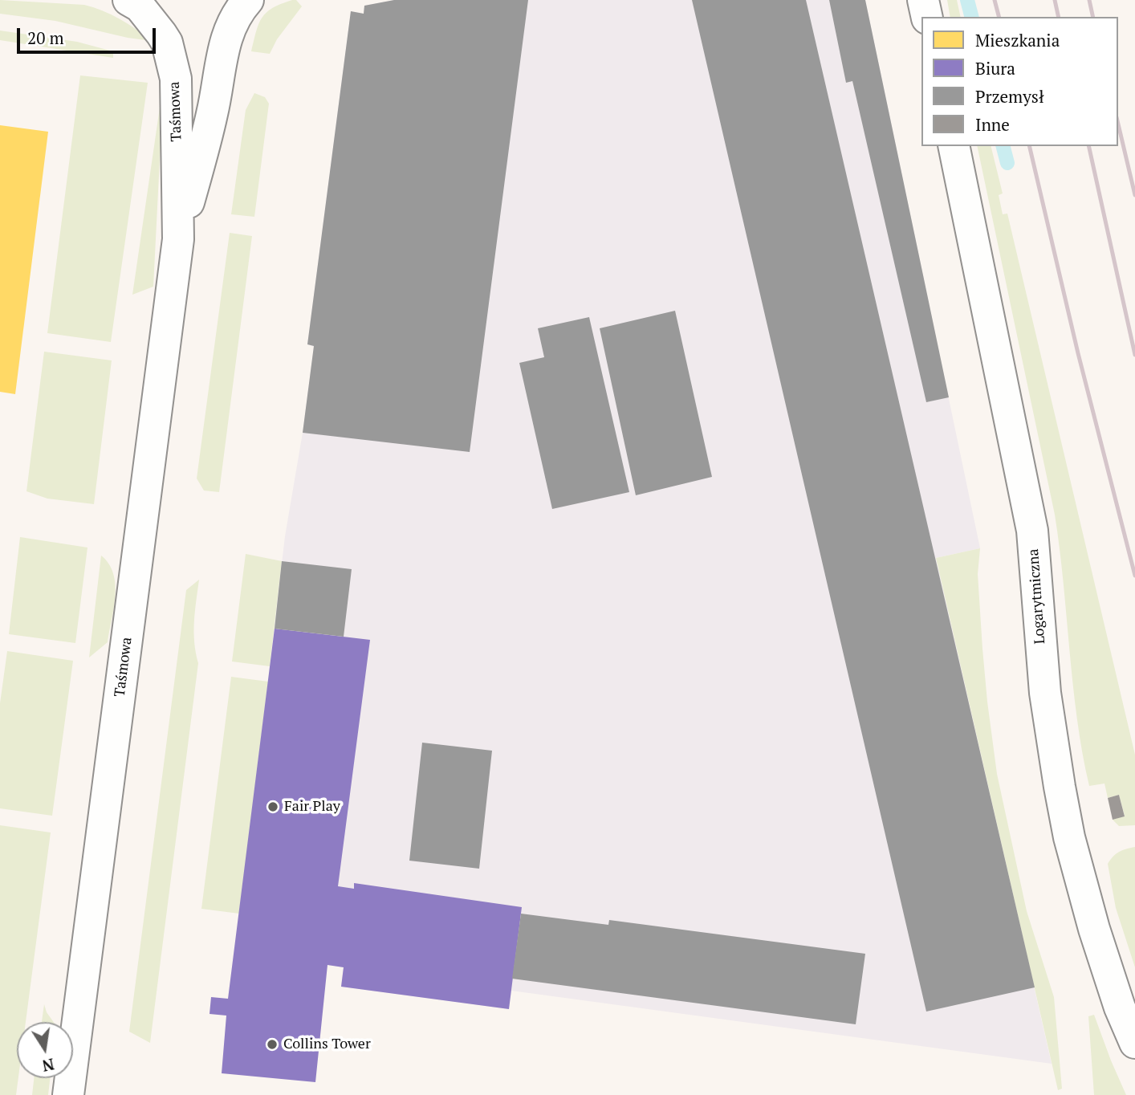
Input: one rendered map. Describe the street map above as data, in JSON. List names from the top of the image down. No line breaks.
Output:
{"streets":{"street":["Taśmowa","Logarytmiczna"]},"places":["Fair Play","Collins Tower"],"legend":["Mieszkania","Biura","Przemysł","Inne"],"scale_bar":"20 m","north":"bottom"}
